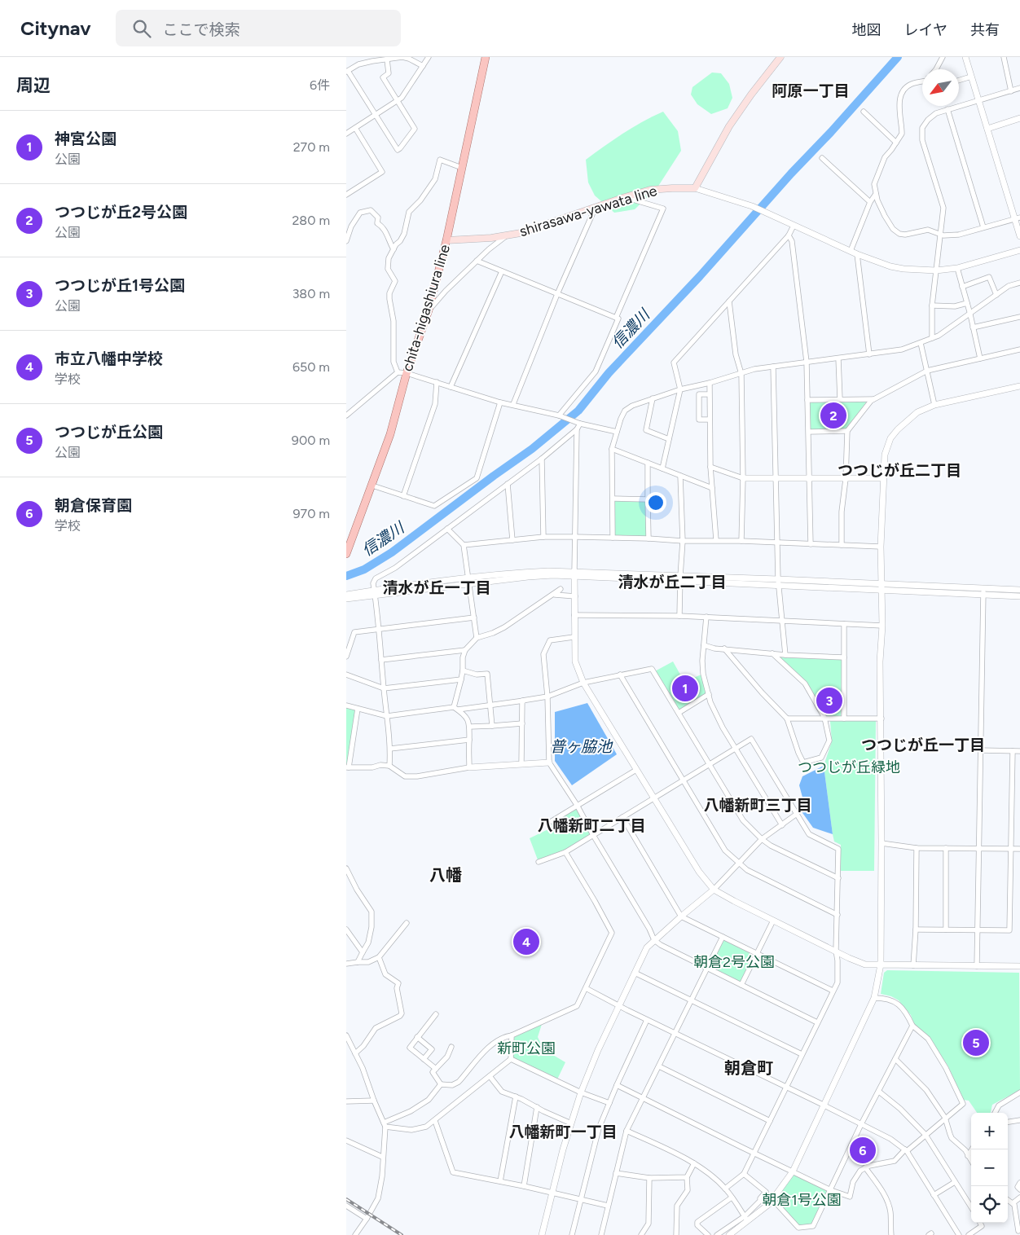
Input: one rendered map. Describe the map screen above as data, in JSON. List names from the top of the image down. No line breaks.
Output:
{"streets":{"main road":["shirasawa-yawata line","chita-higashiura line"]},"crossings":[["shirasawa-yawata line","chita-higashiura line"]],"districts":["阿原一丁目","つつじが丘二丁目","清水が丘二丁目","清水が丘一丁目","つつじが丘一丁目","八幡新町三丁目","八幡新町二丁目","八幡","朝倉町","八幡新町一丁目"],"water":["信濃川","普ヶ脇池"],"parks":["つつじが丘緑地","朝倉2号公園","新町公園","朝倉1号公園"],"north":"bottom left","page":{"header":"Citynav","search":"ここで検索","nav":["地図","レイヤ","共有"],"heading":["周辺","6件"],"list":[{"mark":"1","name":"神宮公園","note":"公園","value":"270 m"},{"mark":"2","name":"つつじが丘2号公園","note":"公園","value":"280 m"},{"mark":"3","name":"つつじが丘1号公園","note":"公園","value":"380 m"},{"mark":"4","name":"市立八幡中学校","note":"学校","value":"650 m"},{"mark":"5","name":"つつじが丘公園","note":"公園","value":"900 m"},{"mark":"6","name":"朝倉保育園","note":"学校","value":"970 m"}],"pins":["2","1","3","4","5","6"],"map_buttons":["+","−"]}}
